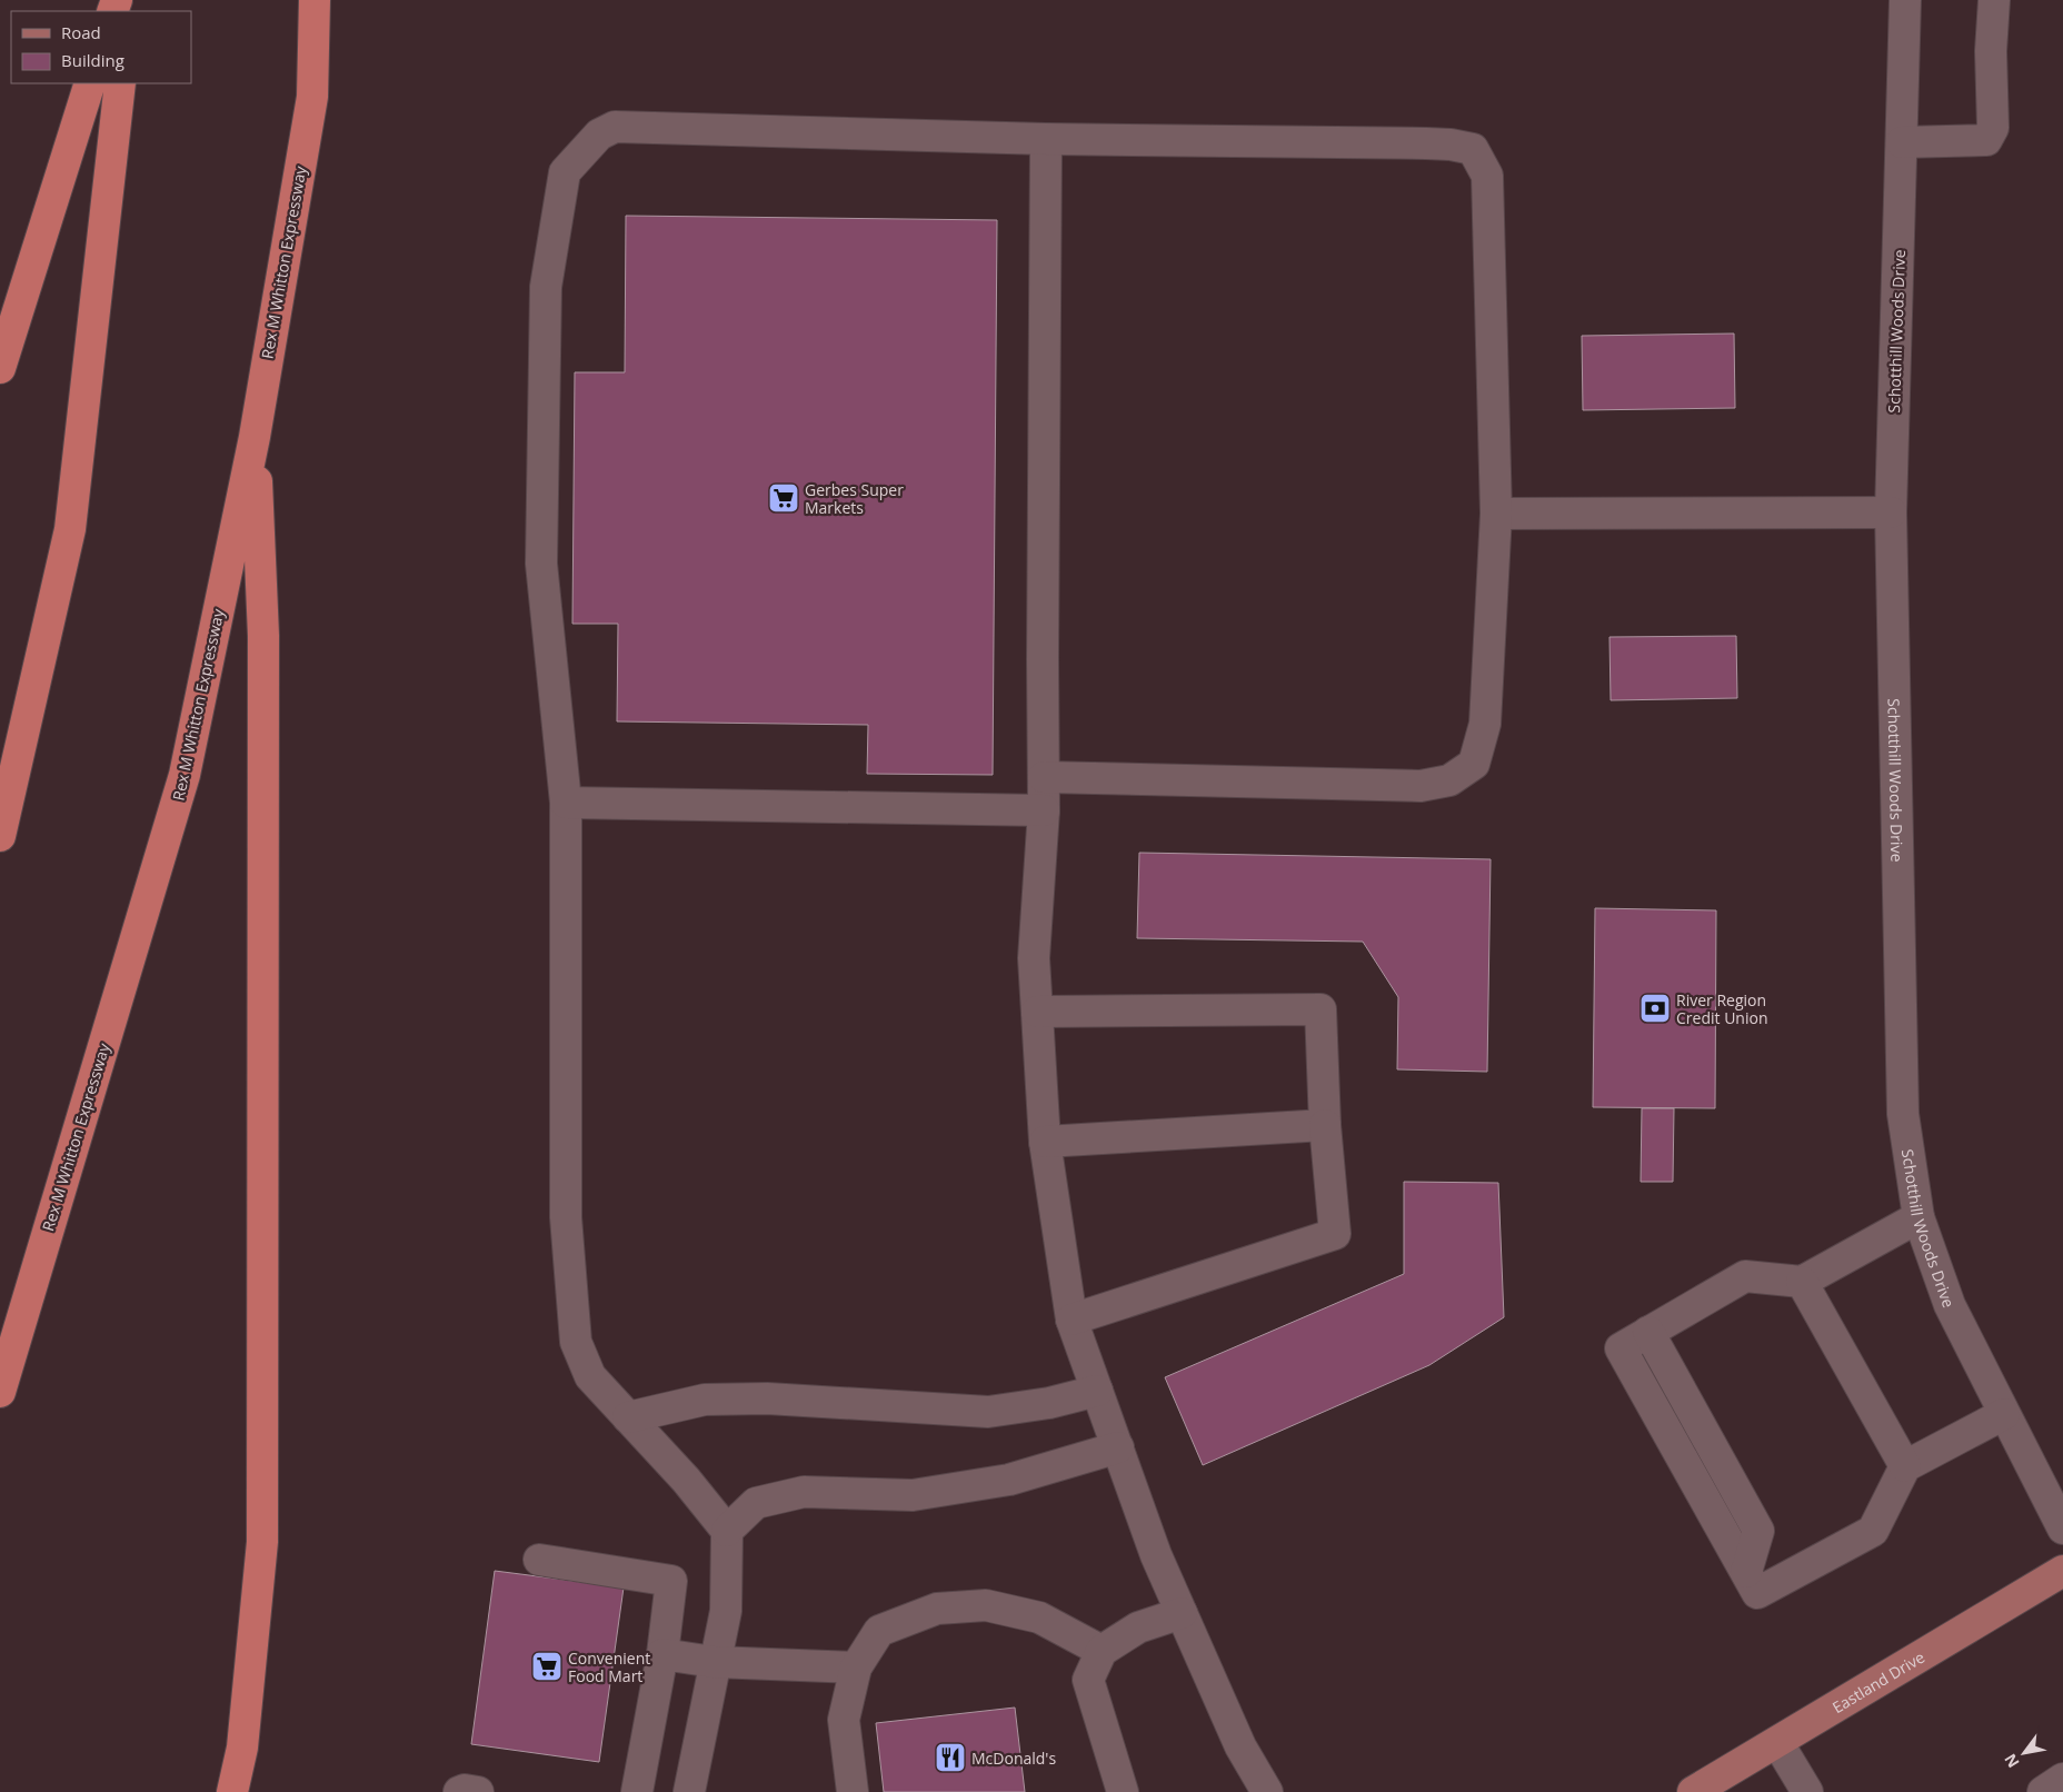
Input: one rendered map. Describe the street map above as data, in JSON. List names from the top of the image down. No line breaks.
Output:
{"streets":{"highway":["Rex M Whitton Expressway"],"main road":["Eastland Drive"],"street":["Schotthill Woods Drive"]},"places":{"supermarket":["Gerbes Super Markets","Convenient Food Mart"],"bank":["River Region Credit Union"],"restaurant":["McDonald's"]},"legend":["Road","Building"],"north":"bottom left"}
